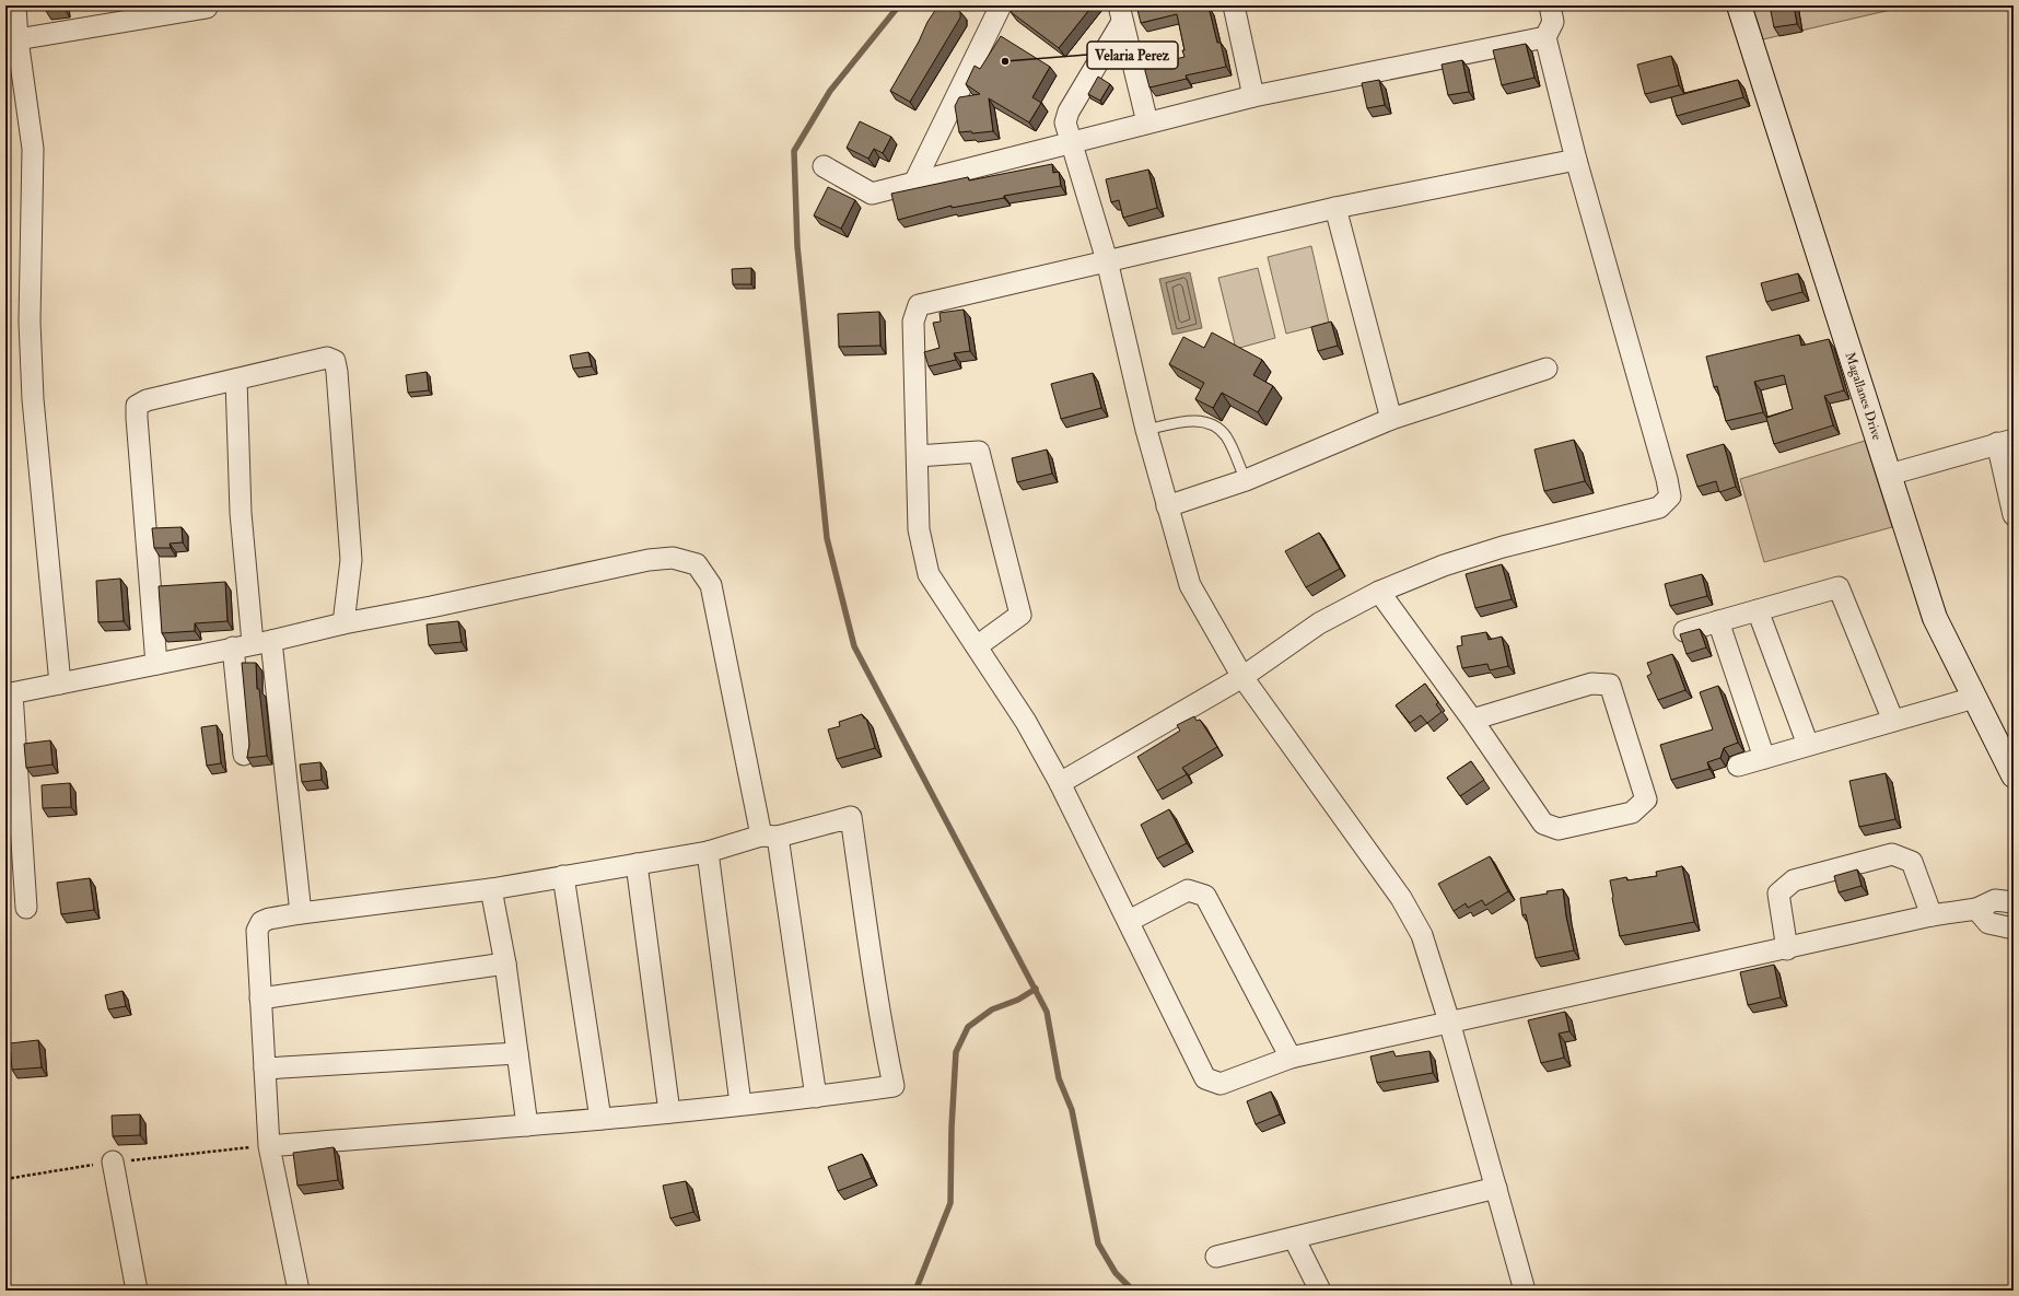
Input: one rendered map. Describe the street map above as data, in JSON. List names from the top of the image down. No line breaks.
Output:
{"streets":{"street":["Magallanes Drive"]},"places":["Velaria Perez"]}
